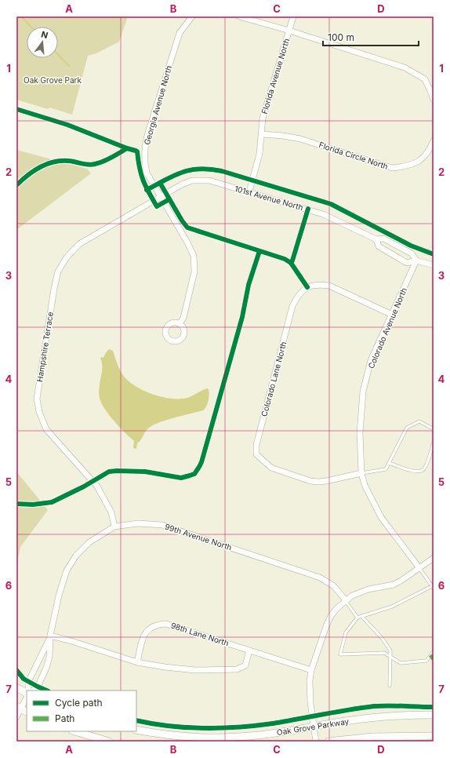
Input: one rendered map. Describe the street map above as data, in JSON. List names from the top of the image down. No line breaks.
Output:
{"streets":{"street":["Florida Avenue North","Georgia Avenue North","Florida Circle North","101st Avenue North","Colorado Avenue North","Hampshire Terrace","Colorado Lane North","99th Avenue North","98th Lane North","Oak Grove Parkway"]},"crossings":[["Florida Avenue North","Florida Circle North"],["Florida Avenue North","101st Avenue North"],["Georgia Avenue North","101st Avenue North"],["Georgia Avenue North","Hampshire Terrace"],["101st Avenue North","Colorado Avenue North"],["101st Avenue North","Hampshire Terrace"],["Colorado Avenue North","Colorado Lane North"],["Hampshire Terrace","99th Avenue North"]],"parks":["Oak Grove Park"],"legend":["Cycle path","Path"],"scale_bar":"100 m","north":"top","grid":{"columns":["A","B","C","D"],"rows":["1","2","3","4","5","6","7"]}}
